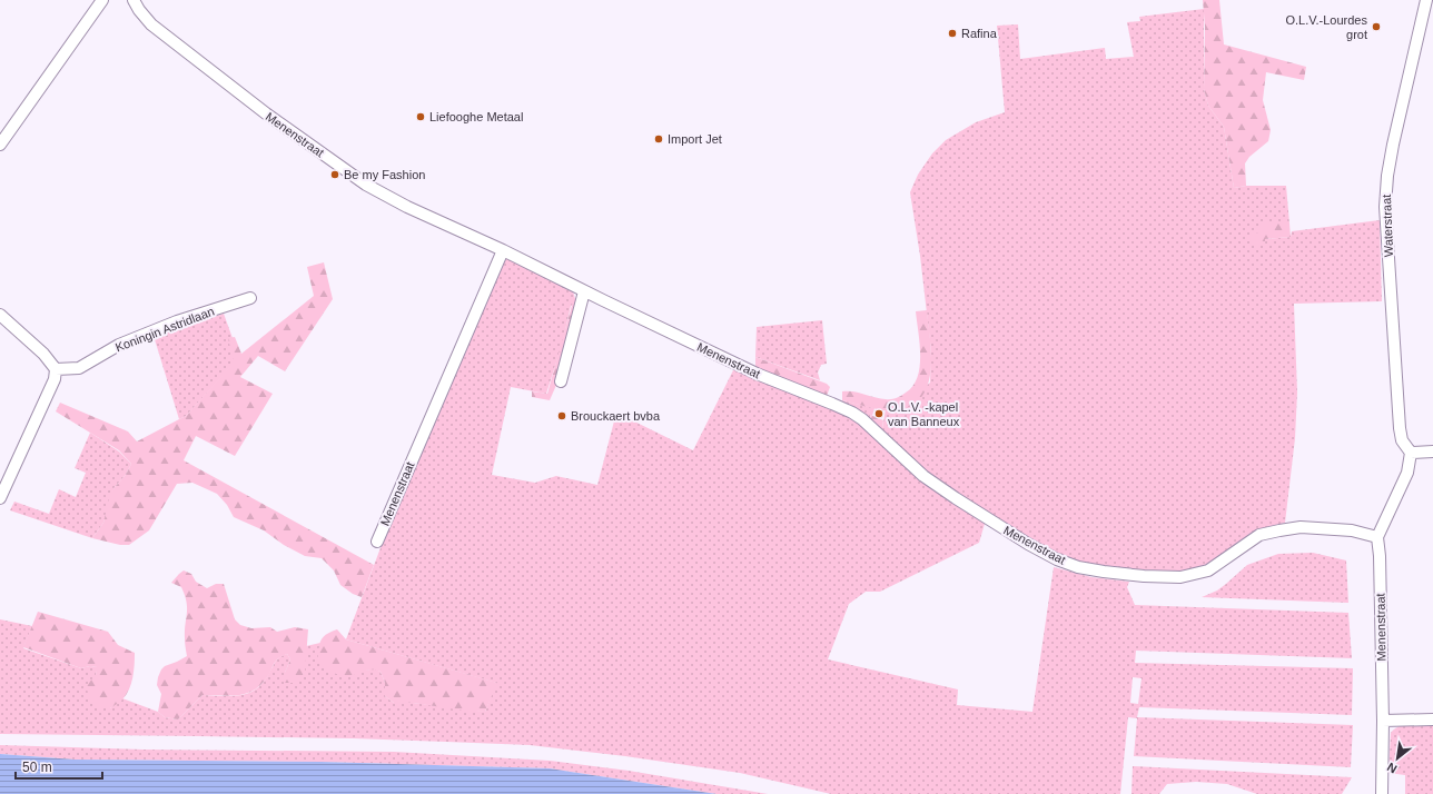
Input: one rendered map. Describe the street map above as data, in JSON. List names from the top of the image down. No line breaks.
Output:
{"streets":{"street":["Menenstraat","Waterstraat","Koningin Astridlaan"]},"places":["O.L.V.-Lourdes grot","Rafina","Liefooghe Metaal","Import Jet","Be my Fashion","O.L.V. -kapel van Banneux","Brouckaert bvba"],"scale_bar":"50 m","north":"bottom left"}
